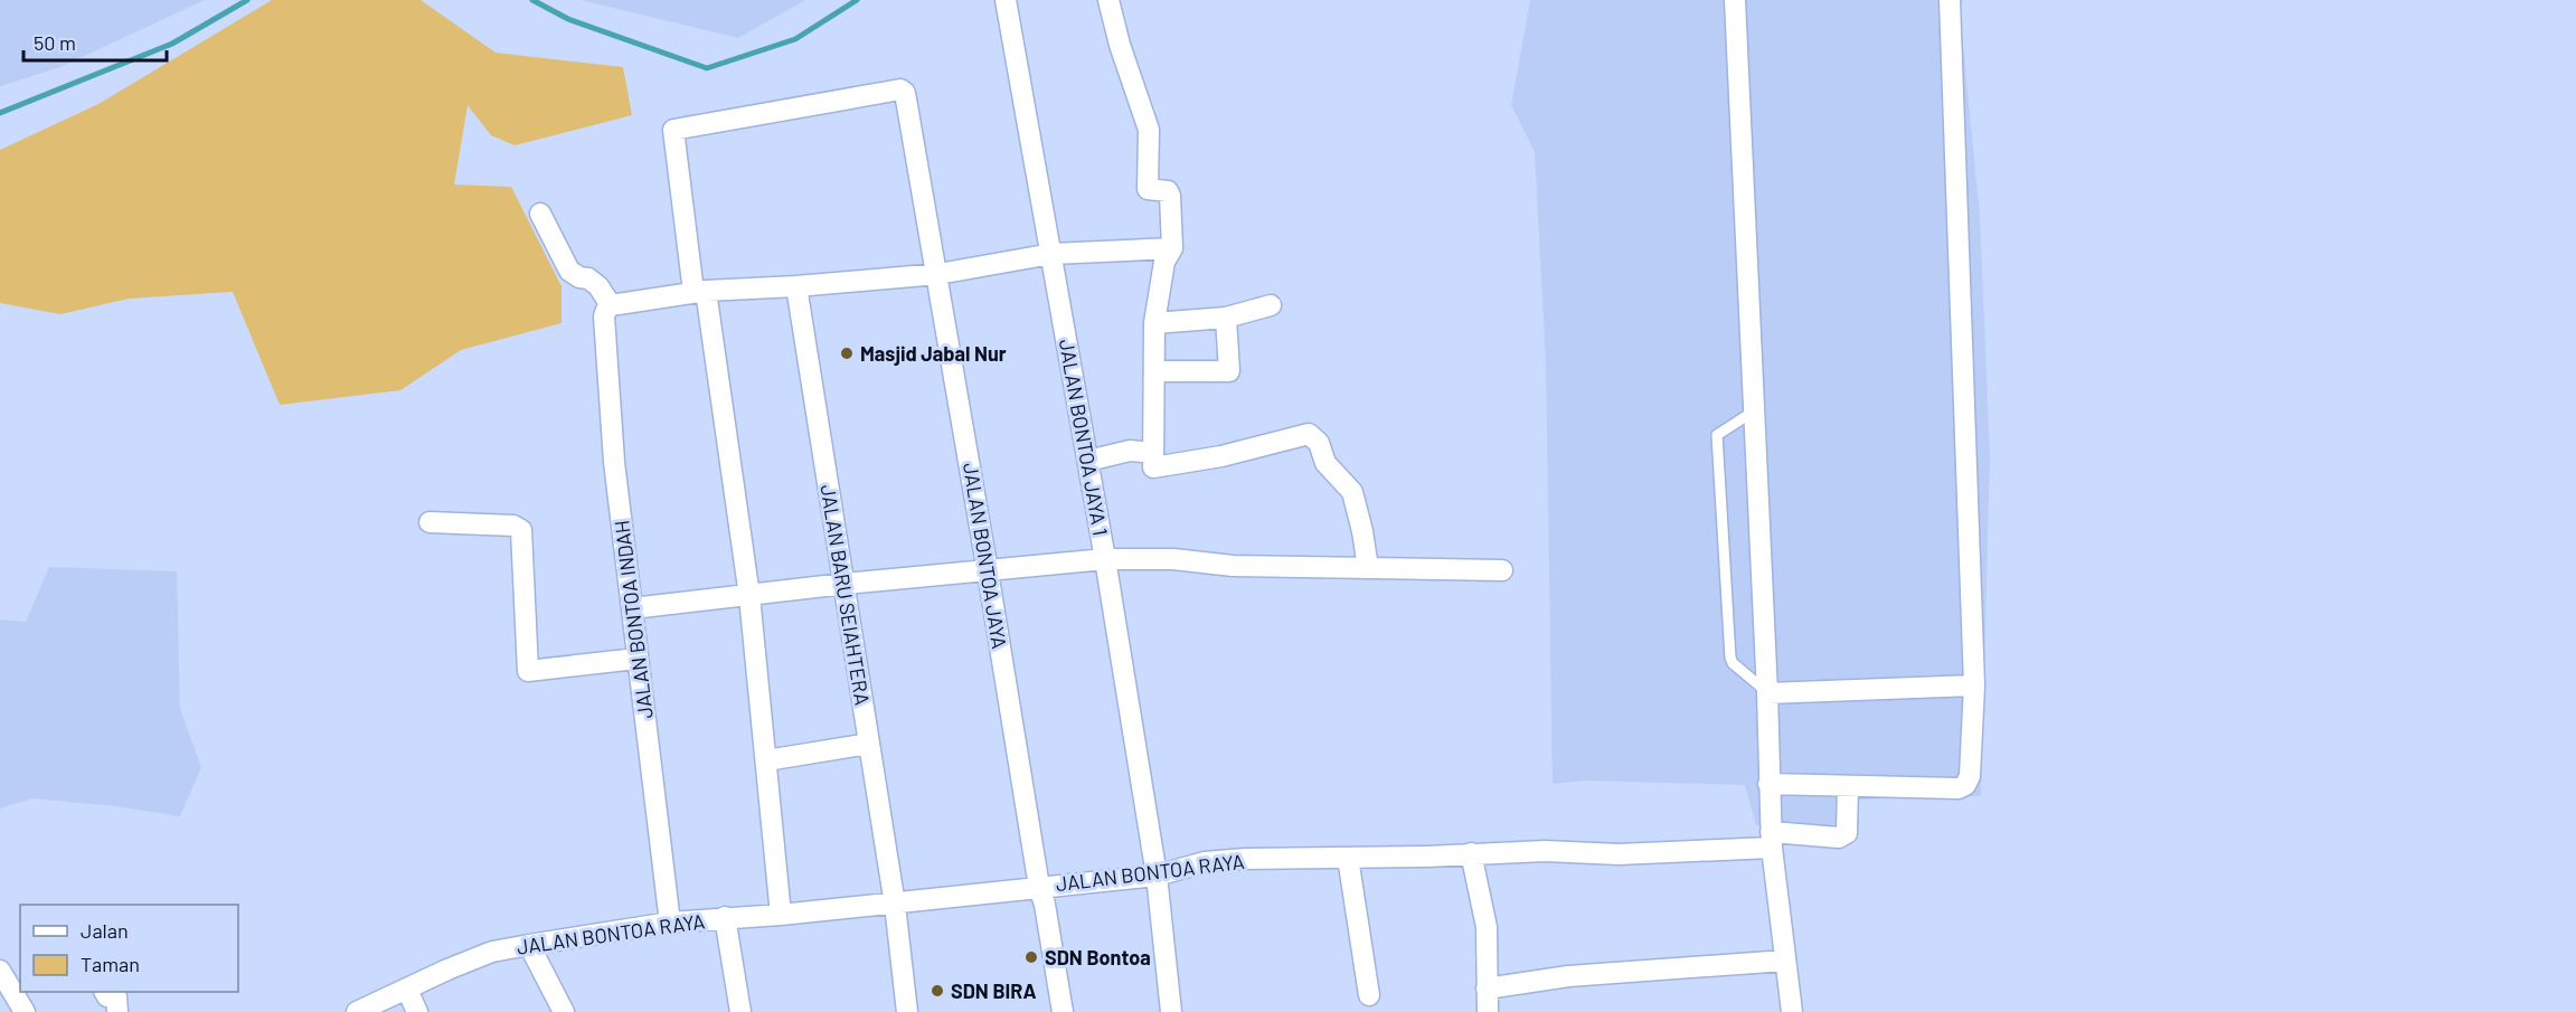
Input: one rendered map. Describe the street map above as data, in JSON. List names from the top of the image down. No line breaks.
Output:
{"streets":{"street":["JALAN BONTOA JAYA 1","JALAN BONTOA JAYA","JALAN BARU SEIAHTERA","JALAN BONTOA INDAH","JALAN BONTOA RAYA"]},"crossings":[["JALAN BONTOA JAYA 1","JALAN BONTOA RAYA"],["JALAN BONTOA JAYA","JALAN BONTOA RAYA"],["JALAN BARU SEIAHTERA","JALAN BONTOA RAYA"],["JALAN BONTOA INDAH","JALAN BONTOA RAYA"]],"places":["Masjid Jabal Nur","SDN Bontoa","SDN BIRA"],"legend":["Jalan","Taman"],"scale_bar":"50 m"}
